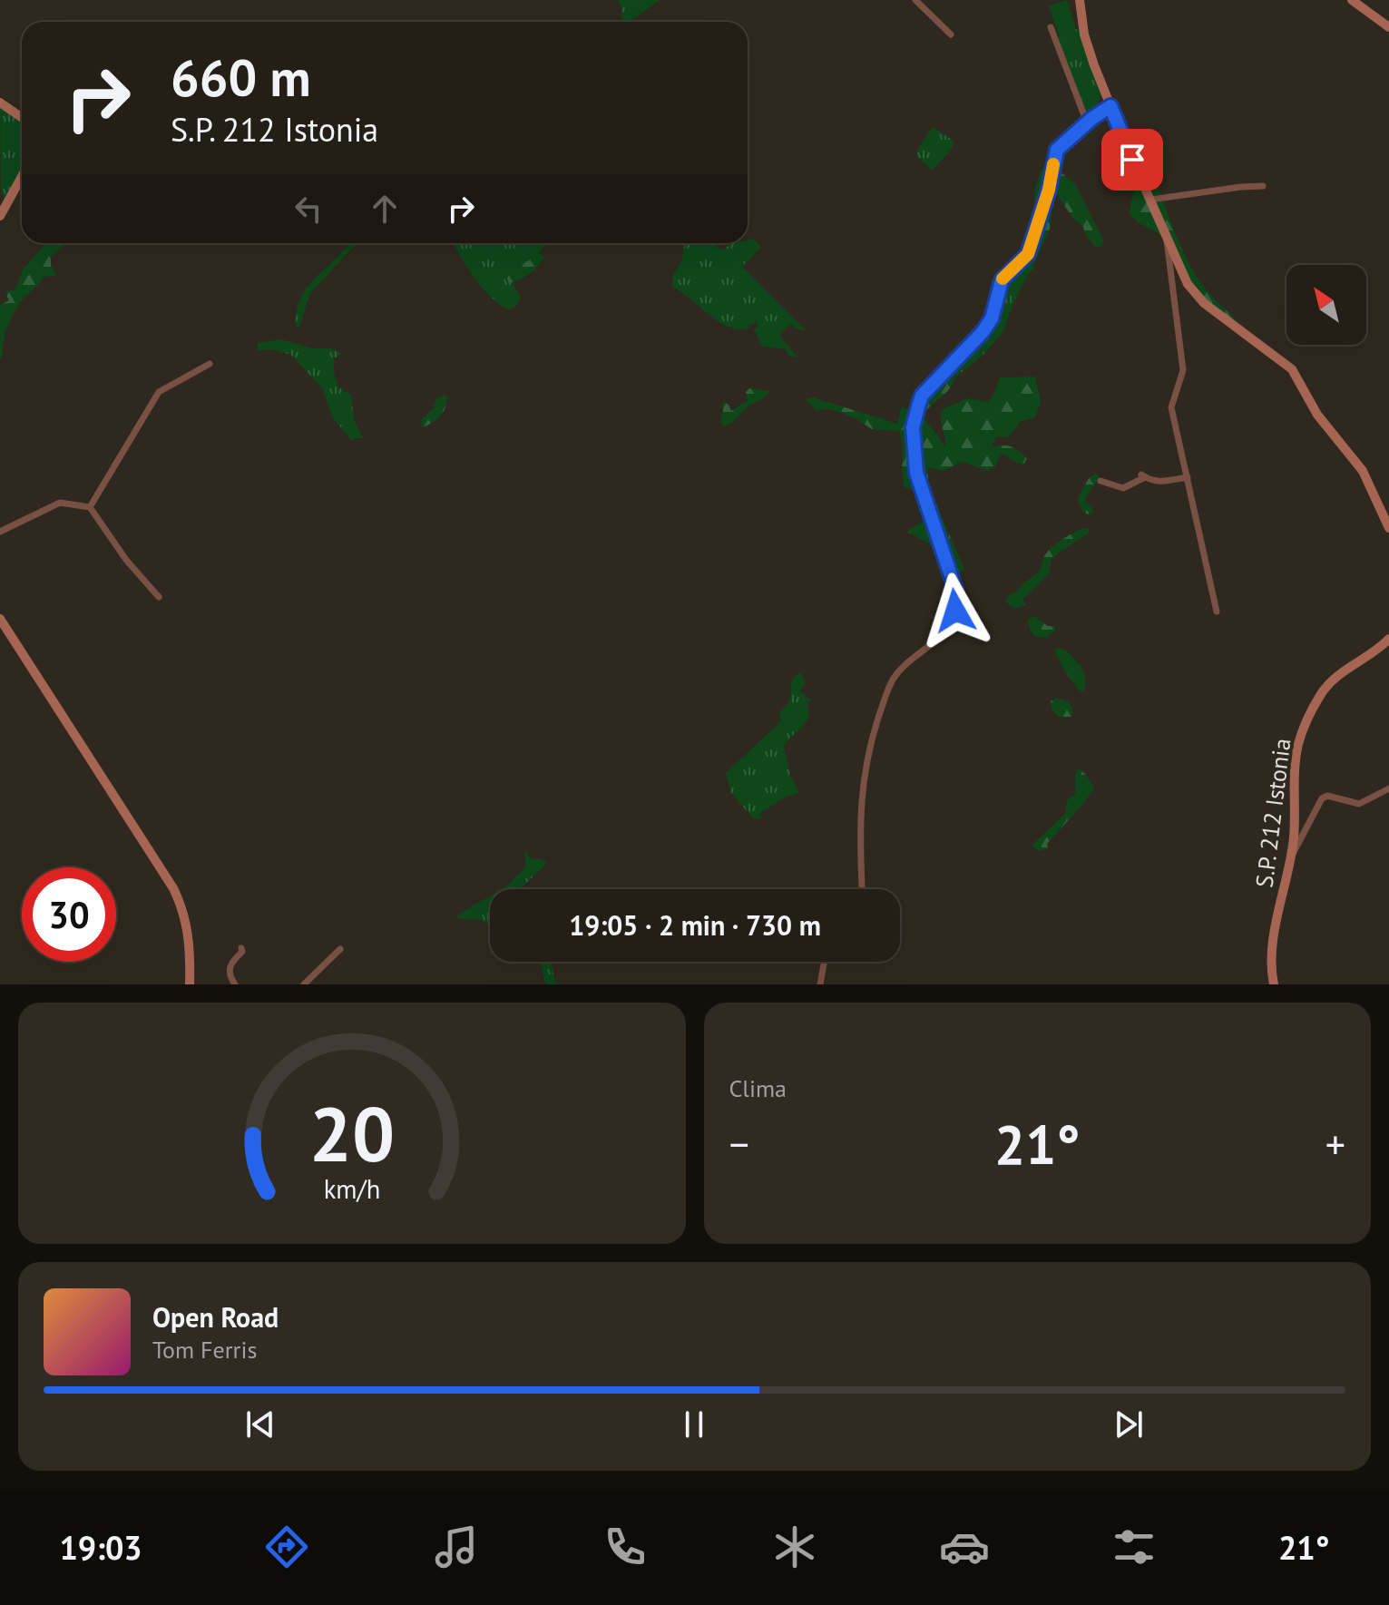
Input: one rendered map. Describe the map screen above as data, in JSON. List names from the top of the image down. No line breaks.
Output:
{"streets":{"main road":["S.P. 212 Istonia"]},"north":"top left","page":{"turn":["660 m","S.P. 212 Istonia"],"limit":"30","trip":"19:05 · 2 min · 730 m","tile":"Clima","heat":["−","21°","+"],"song":["Open Road","Tom Ferris"],"tabs":["19:03","21°"],"gauge":["20","km/h"]}}
